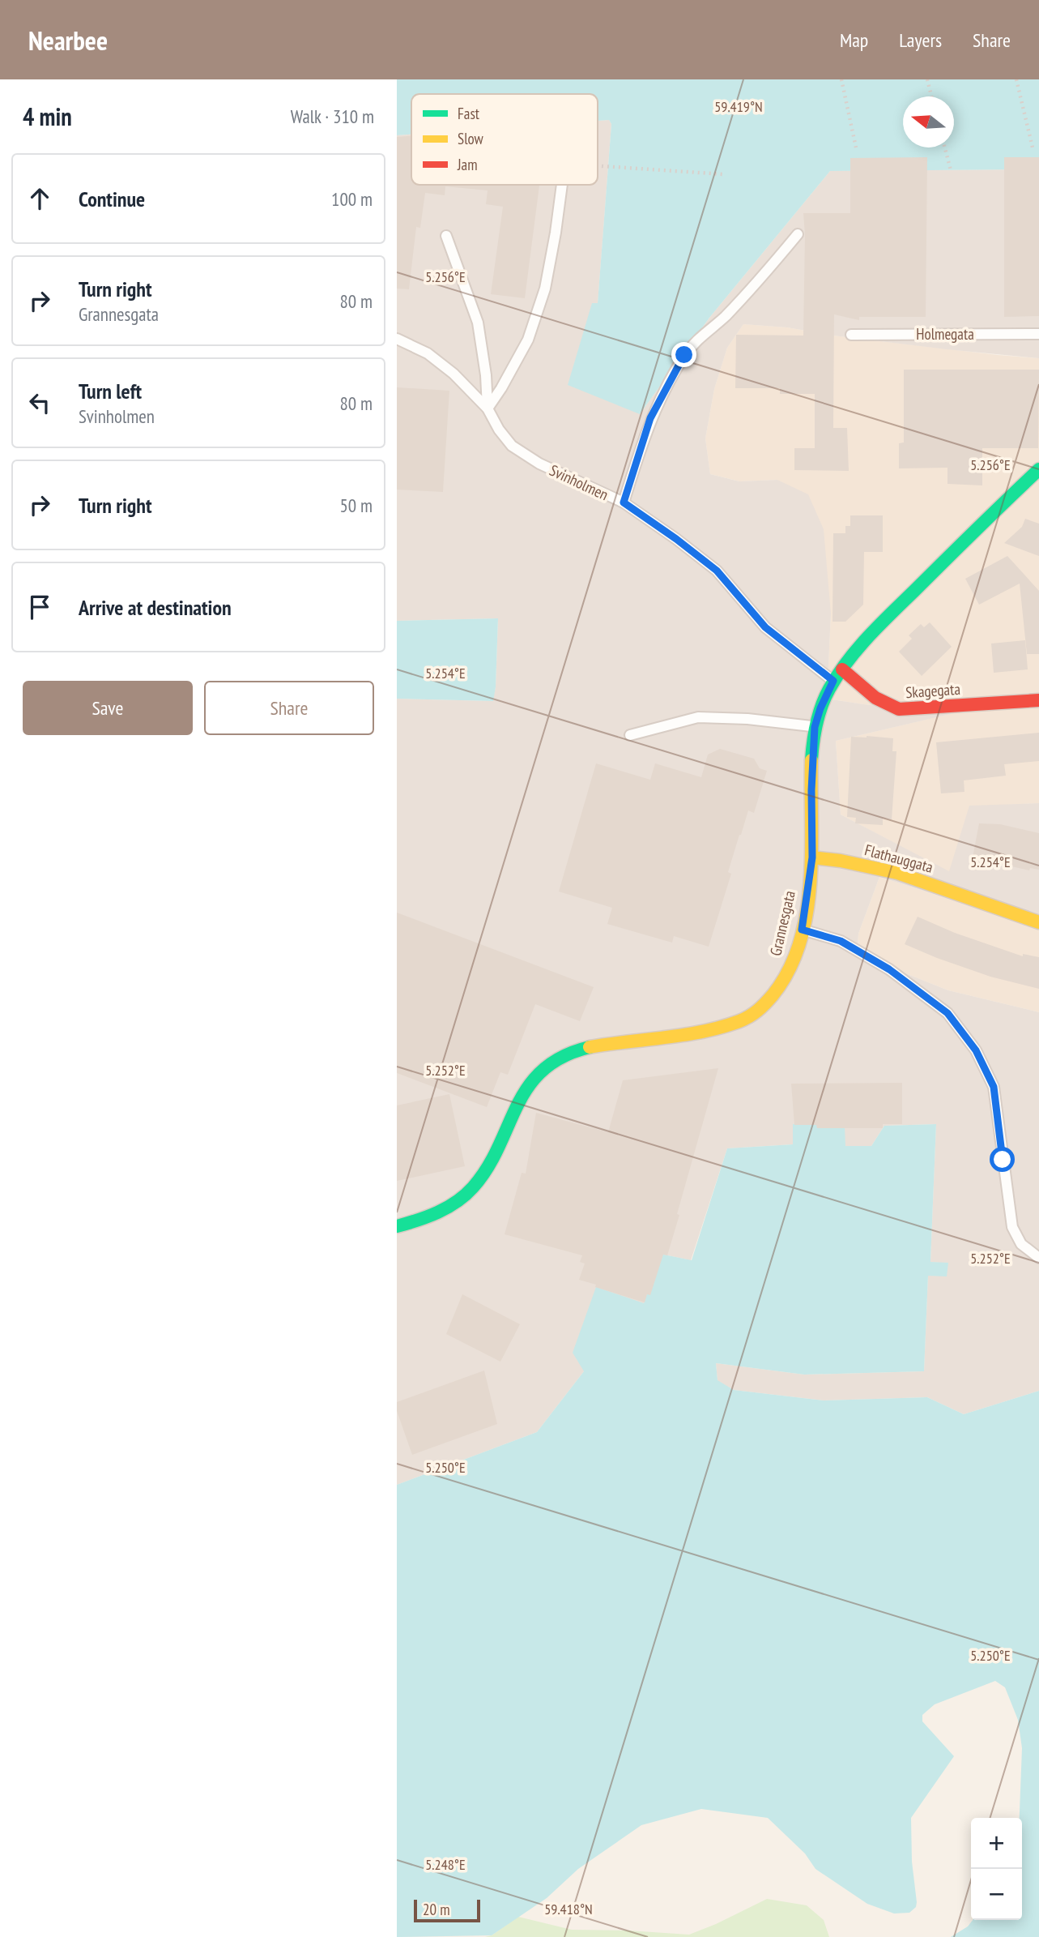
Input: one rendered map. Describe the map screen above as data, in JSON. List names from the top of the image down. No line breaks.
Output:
{"streets":{"street":["Skagegata","Flathauggata","Grannesgata"],"lane":["Holmegata","Svinholmen"]},"crossings":[["Svinholmen","Grannesgata"],["Skagegata","Grannesgata"],["Flathauggata","Grannesgata"]],"legend":["Fast","Slow","Jam"],"scale_bar":"20 m","north":"left","page":{"header":"Nearbee","nav":["Map","Layers","Share"],"heading":["4 min","Walk · 310 m"],"list":[["Continue","100 m"],["Turn right","Grannesgata","80 m"],["Turn left","Svinholmen","80 m"],["Turn right","50 m"],"Arrive at destination"],"buttons":["Save","Share"],"map_buttons":["+","−"],"scale":"20 m"},"coordinates":["59.419°N","5.256°E","5.254°E","5.252°E","5.250°E","5.248°E","59.418°N"]}
